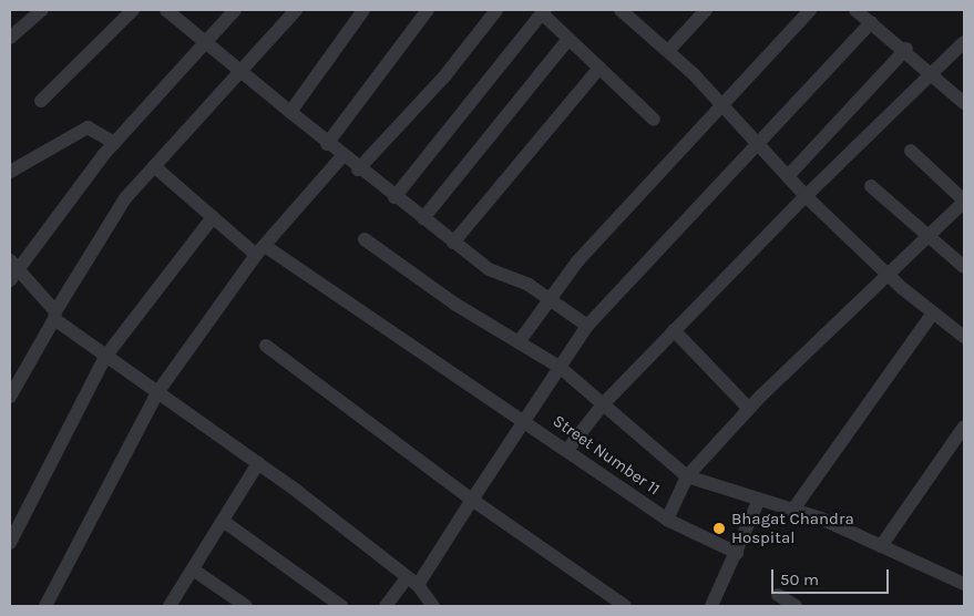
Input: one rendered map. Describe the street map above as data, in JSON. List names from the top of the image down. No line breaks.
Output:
{"streets":{"street":["Street Number 11"]},"places":["Bhagat Chandra Hospital"],"scale_bar":"50 m"}
